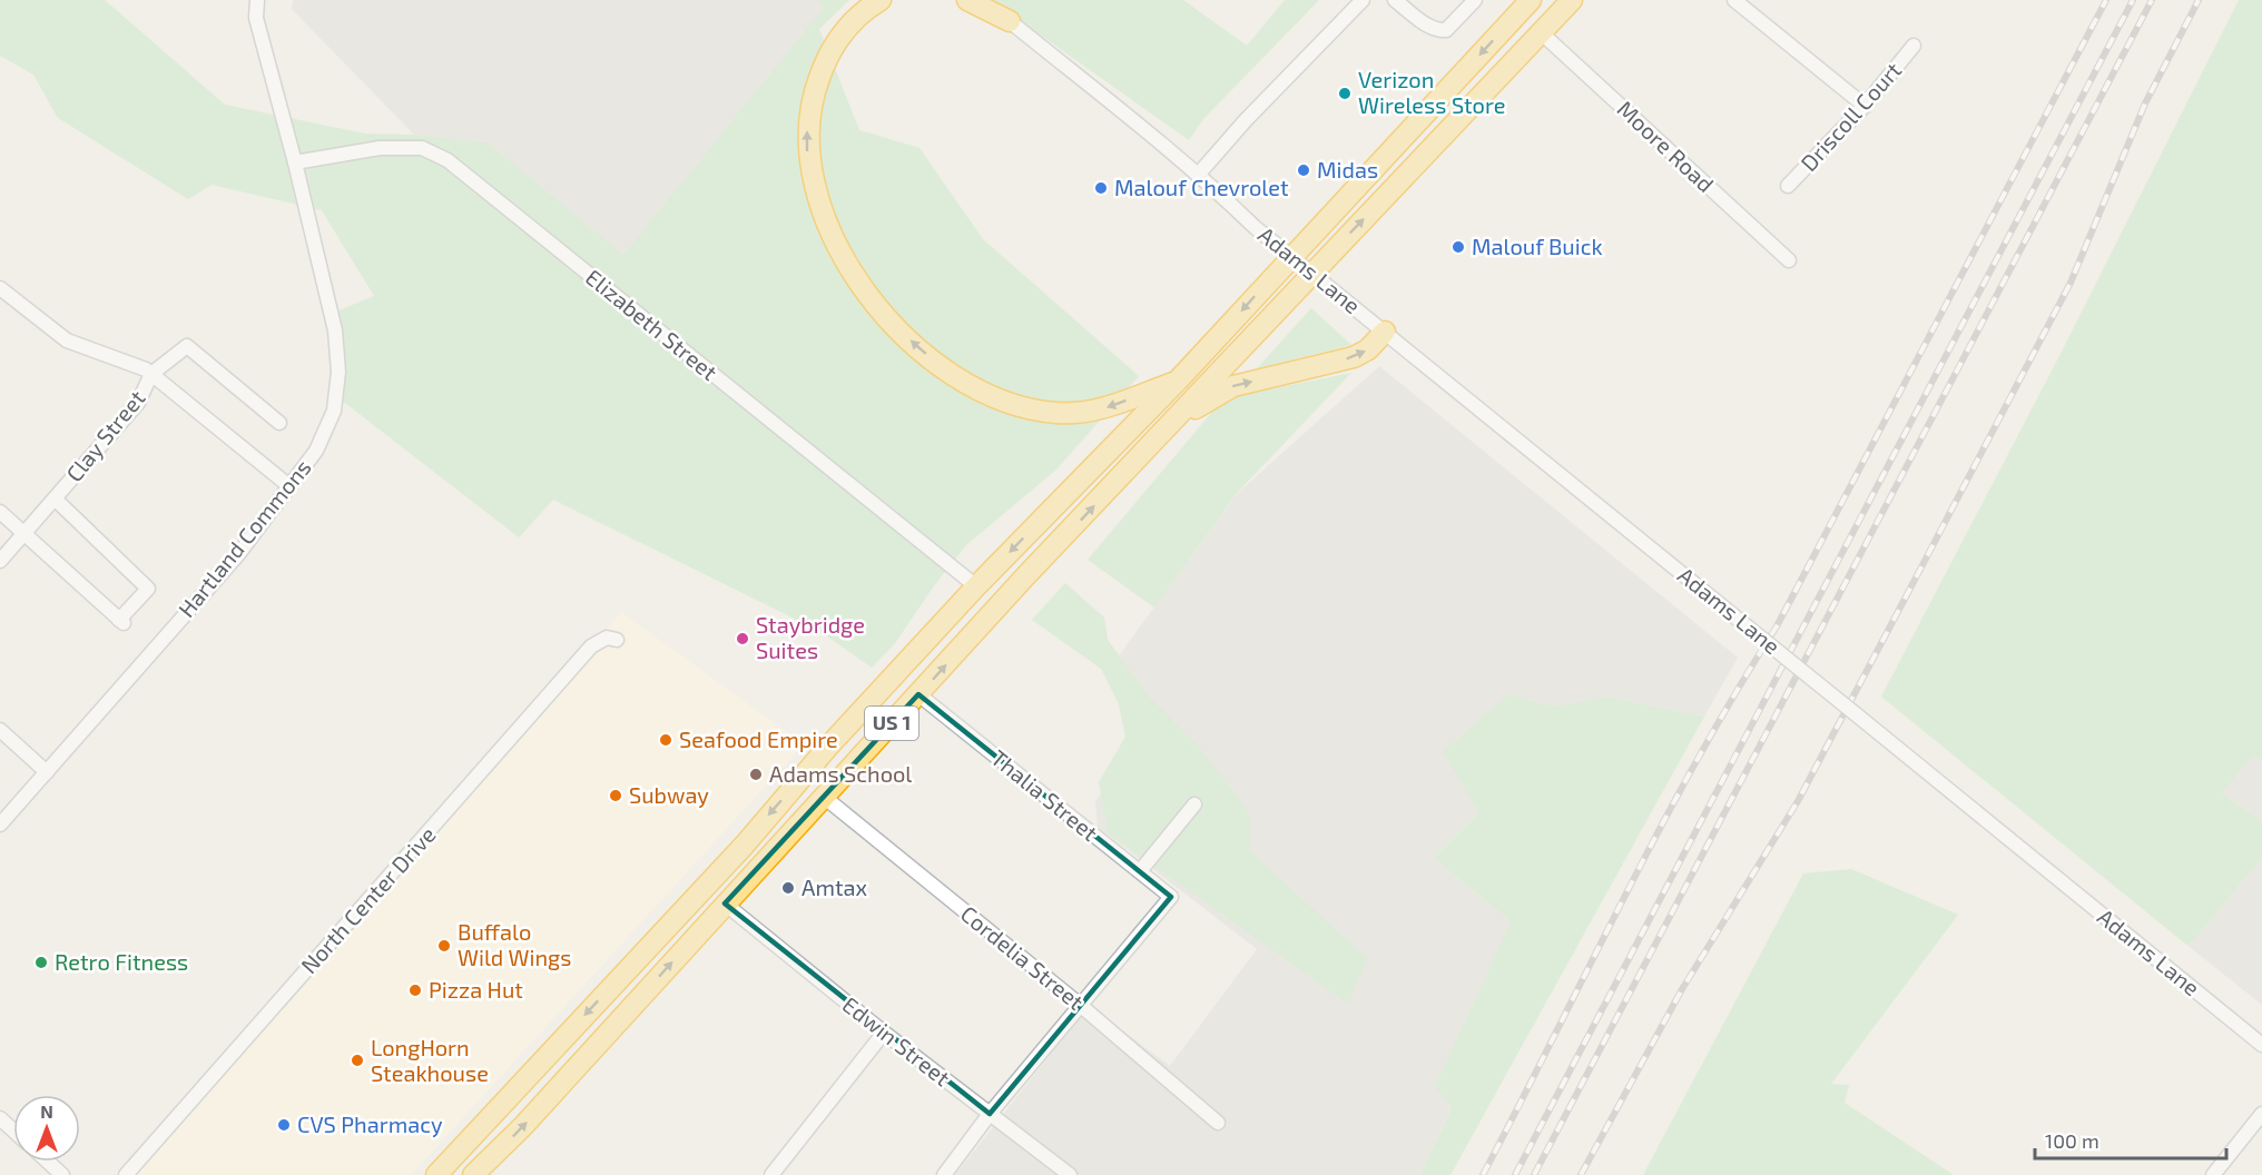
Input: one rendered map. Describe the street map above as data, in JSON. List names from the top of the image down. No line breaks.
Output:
{"streets":{"highway":["US 1"],"street":["Driscoll Court","Moore Road","Adams Lane","Elizabeth Street","Clay Street","Hartland Commons","Thalia Street","North Center Drive","Cordelia Street","Edwin Street"]},"crossings":[["Moore Road","US 1"],["Adams Lane","US 1"],["Elizabeth Street","Hartland Commons"],["Elizabeth Street","US 1"],["US 1","Thalia Street"],["US 1","Cordelia Street"],["US 1","Edwin Street"],["Thalia Street","Cordelia Street"]],"places":["Verizon Wireless Store","Midas","Malouf Chevrolet","Malouf Buick","Staybridge Suites","Seafood Empire","Adams School","Subway","Amtax","Buffalo Wild Wings","Retro Fitness","Pizza Hut","LongHorn Steakhouse","CVS Pharmacy"],"scale_bar":"100 m","north":"top"}
